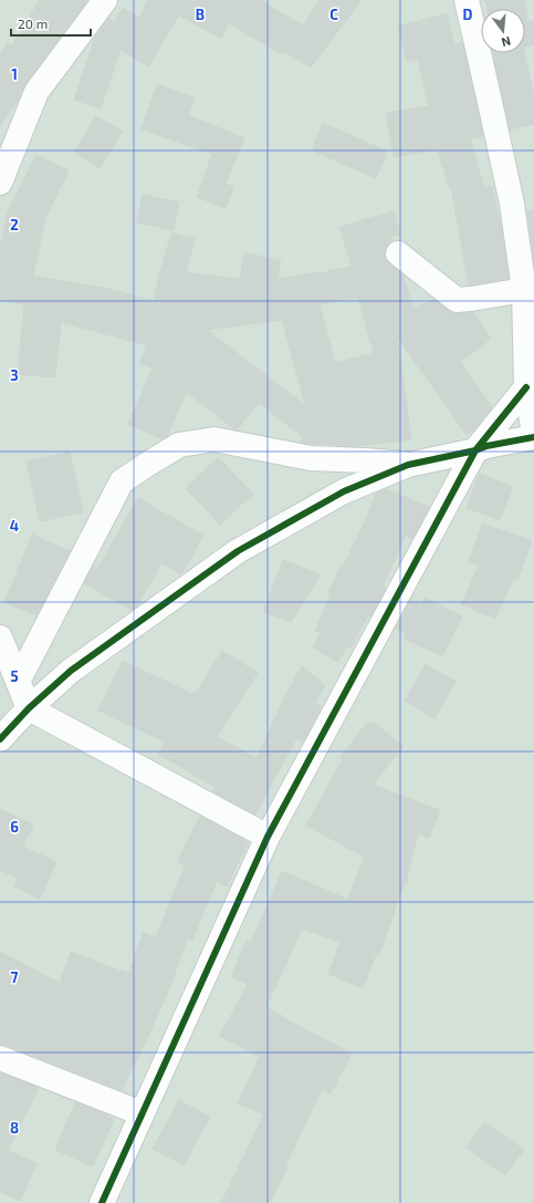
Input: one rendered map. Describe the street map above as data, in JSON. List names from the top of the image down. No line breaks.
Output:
{"scale_bar":"20 m","north":"bottom","grid":{"columns":["B","C","D"],"rows":["1","2","3","4","5","6","7","8"]}}
